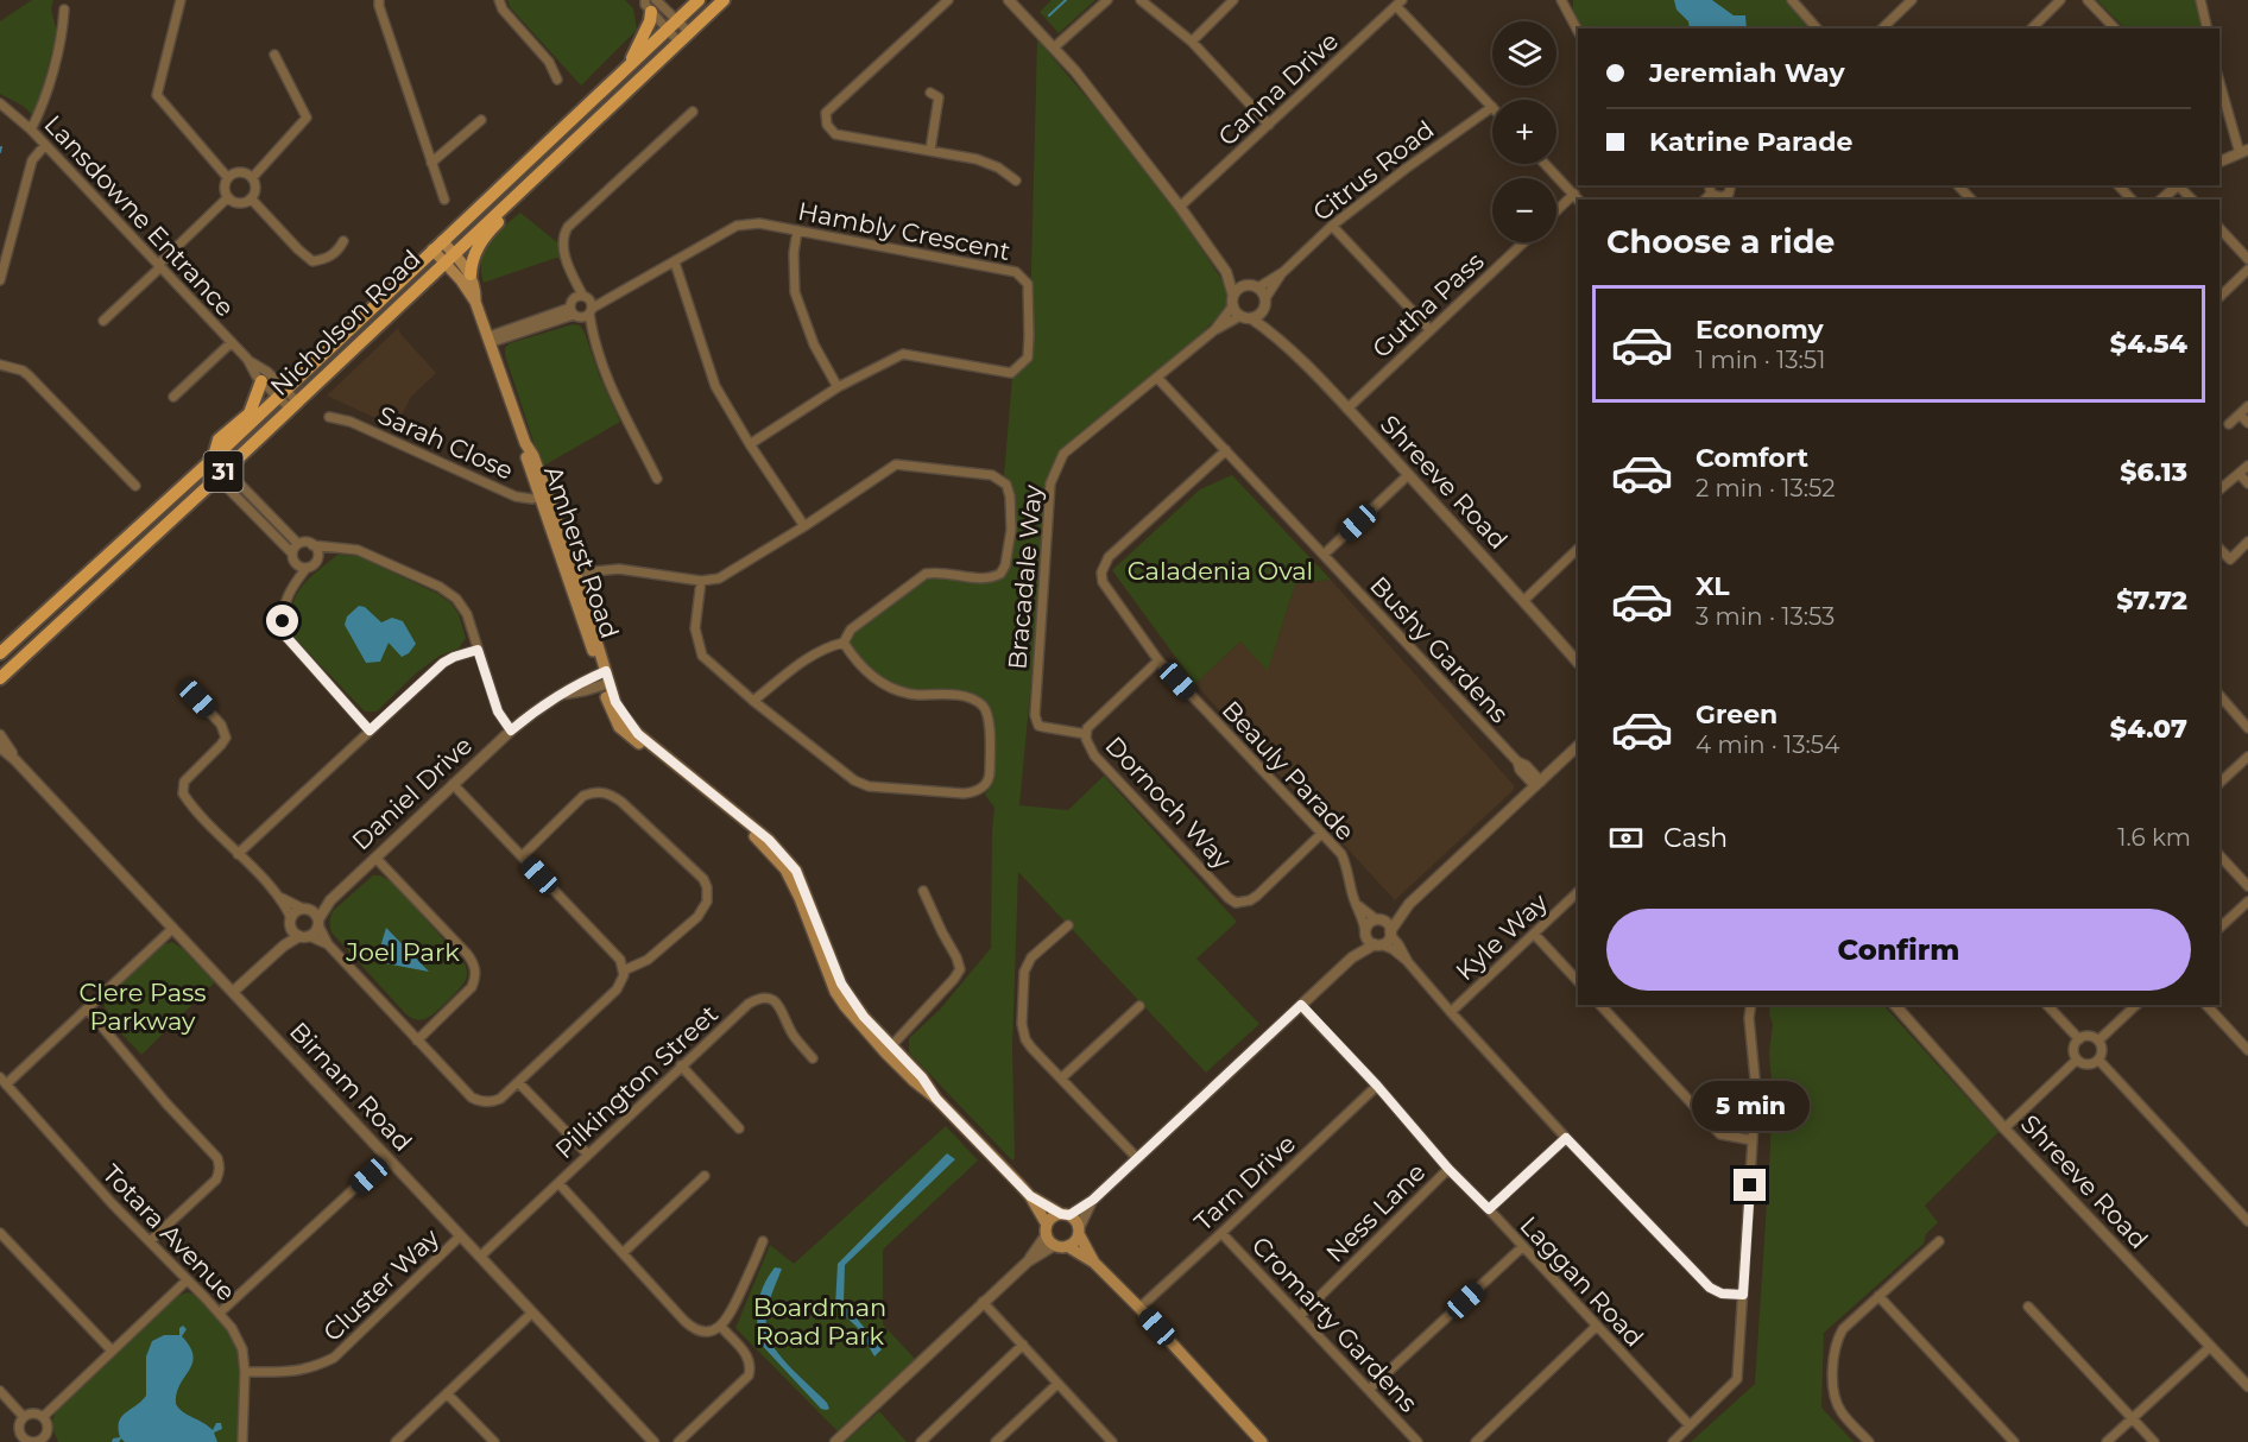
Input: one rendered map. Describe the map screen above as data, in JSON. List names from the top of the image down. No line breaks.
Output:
{"streets":{"main road":["Nicholson Road","31","Amherst Road"],"street":["Canna Drive","Citrus Road","Lansdowne Entrance","Hambly Crescent","Gutha Pass","Sarah Close","Shreeve Road","Bracadale Way","Bushy Gardens","Beauly Parade","Daniel Drive","Dornoch Way","Kyle Way","Pilkington Street","Birnam Road","Tarn Drive","Ness Lane","Totara Avenue","Laggan Road","Cluster Way","Cromarty Gardens"]},"crossings":[["Canna Drive","Shreeve Road"],["Citrus Road","Shreeve Road"],["Citrus Road","Bracadale Way"],["Lansdowne Entrance","Nicholson Road"],["Hambly Crescent","Amherst Road"],["Gutha Pass","Shreeve Road"],["Nicholson Road","Amherst Road"],["Sarah Close","Amherst Road"],["Shreeve Road","Bracadale Way"],["Amherst Road","Daniel Drive"],["Bracadale Way","Bushy Gardens"],["Bracadale Way","Dornoch Way"],["Bushy Gardens","Beauly Parade"],["Beauly Parade","Dornoch Way"],["Daniel Drive","Birnam Road"],["Pilkington Street","Birnam Road"],["Birnam Road","Cluster Way"],["Tarn Drive","Laggan Road"],["Tarn Drive","Cromarty Gardens"],["Ness Lane","Laggan Road"],["Ness Lane","Cromarty Gardens"],["Totara Avenue","Cluster Way"]],"parks":["Caladenia Oval","Joel Park","Clere Pass Parkway","Boardman Road Park"],"page":{"map_buttons":["+","−"],"banner":["Jeremiah Way","Katrine Parade"],"heading":"Choose a ride","list":[{"name":"Economy","note":"1 min · 13:51","value":"$4.54"},{"name":"Comfort","note":"2 min · 13:52","value":"$6.13"},{"name":"XL","note":"3 min · 13:53","value":"$7.72"},{"name":"Green","note":"4 min · 13:54","value":"$4.07"}],"pay":["Cash","1.6 km"],"buttons":"Confirm","bubble":"5 min"}}
